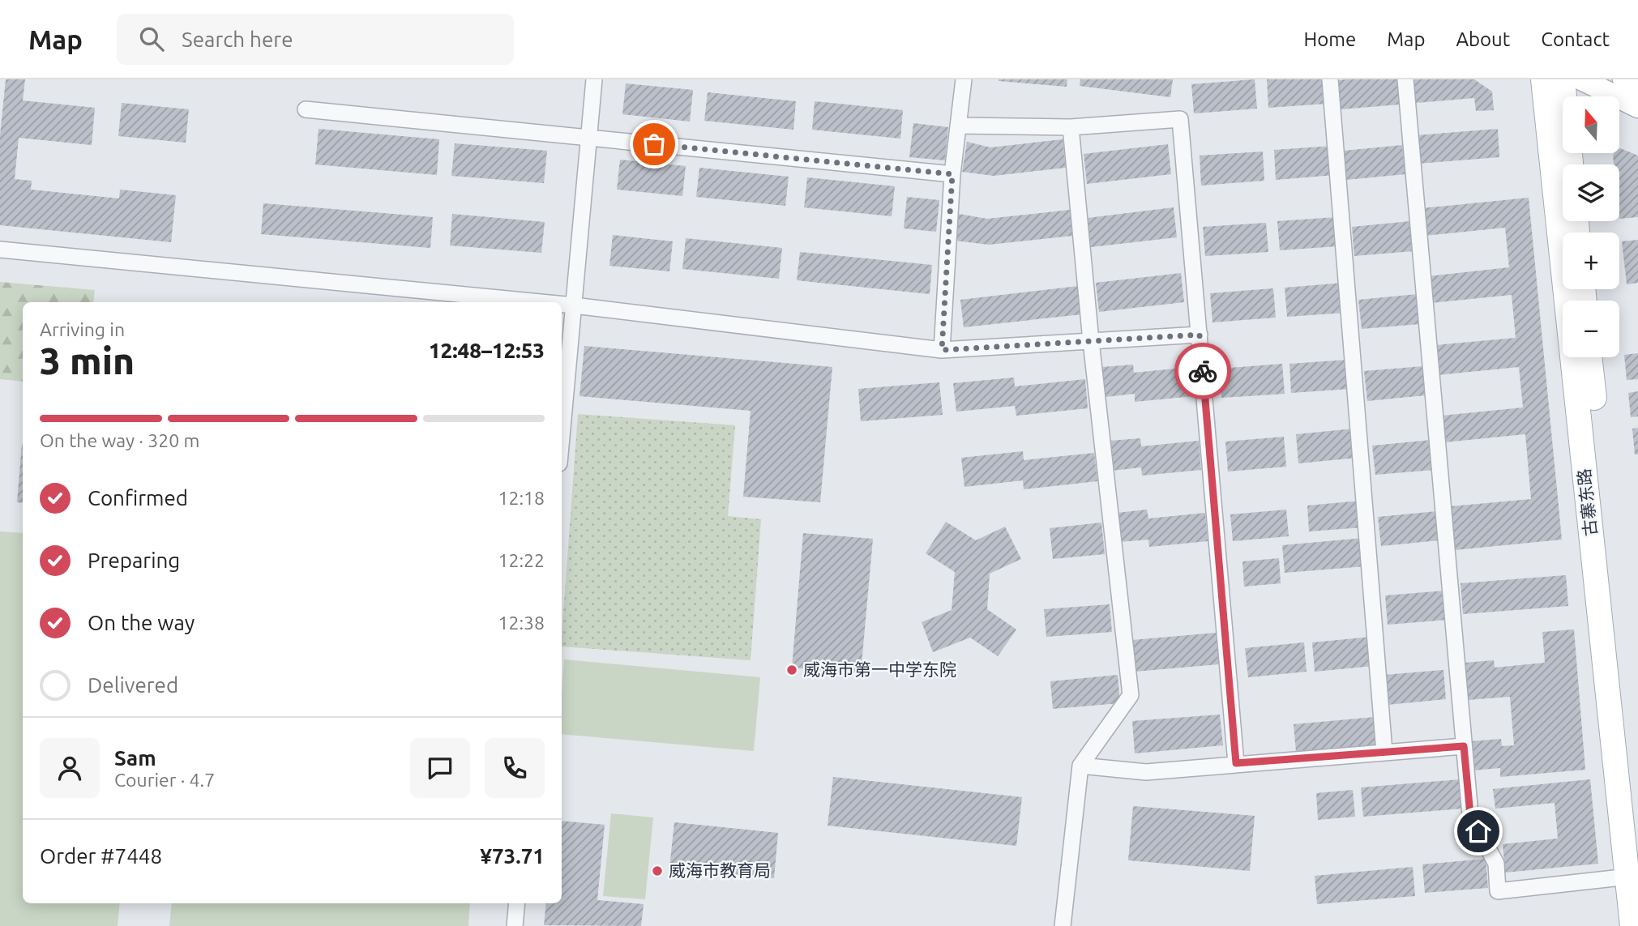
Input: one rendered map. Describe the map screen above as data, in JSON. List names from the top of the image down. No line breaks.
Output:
{"streets":{"main road":["古寨东路"]},"places":["威海市第一中学东院","威海市教育局"],"north":"top","page":{"header":"Map","search":"Search here","nav":["Home","Map","About","Contact"],"map_buttons":["+","−"],"heading":["3 min","Arriving in","12:48–12:53"],"panel":["Sam","Courier · 4.7","Order #7448","¥73.71"],"bar":"On the way · 320 m","list":[["Confirmed","12:18"],["Preparing","12:22"],["On the way","12:38"],"Delivered"]}}
